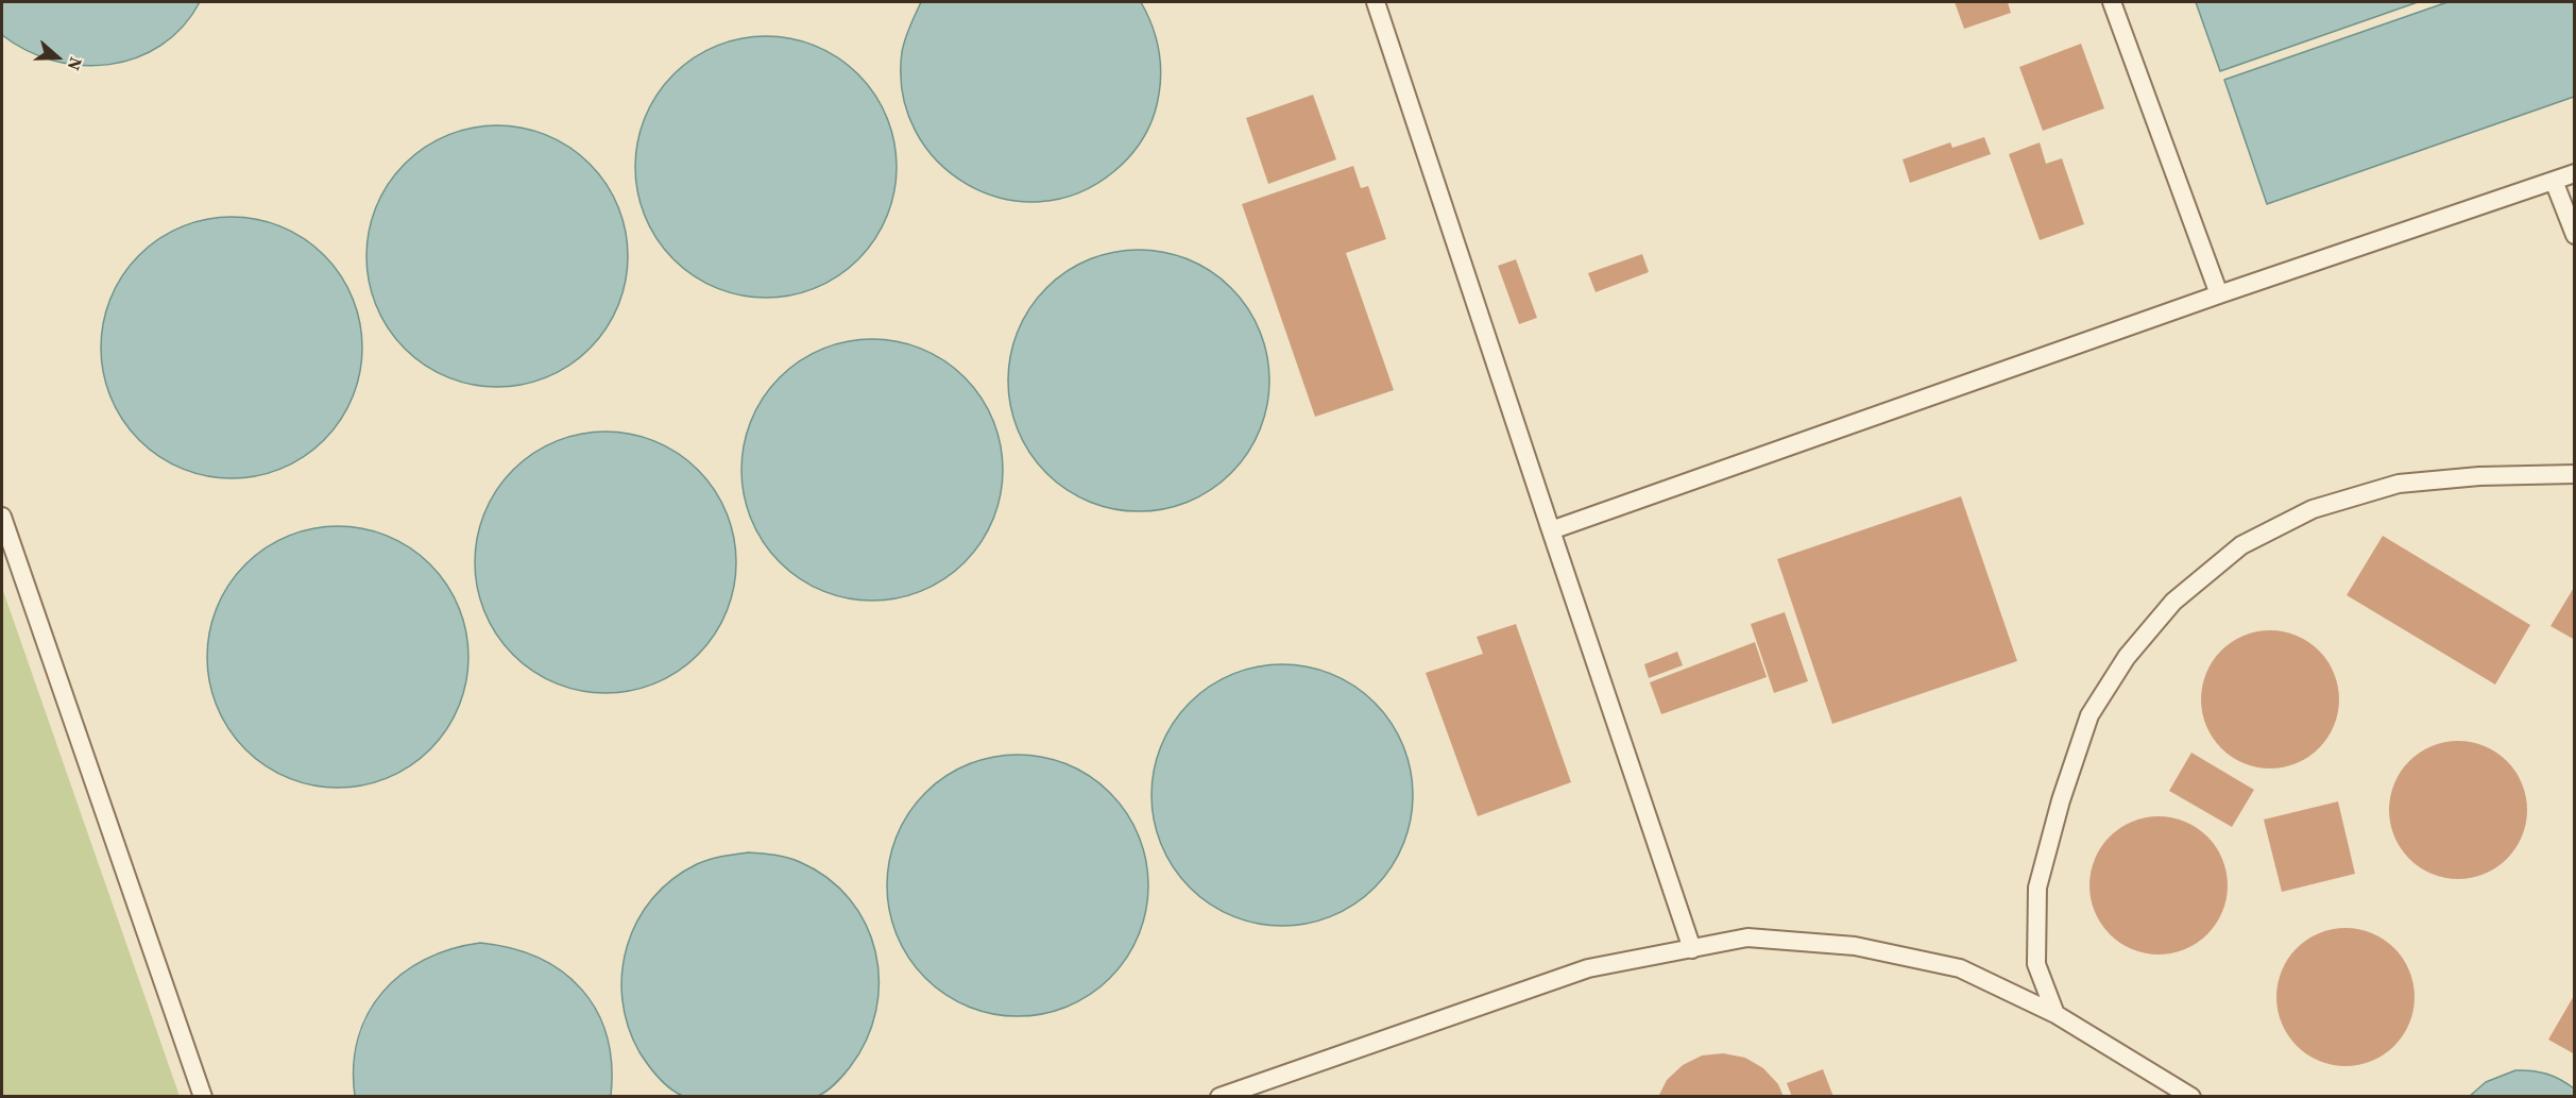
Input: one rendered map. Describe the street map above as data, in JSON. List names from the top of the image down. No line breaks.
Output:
{"north":"right"}
